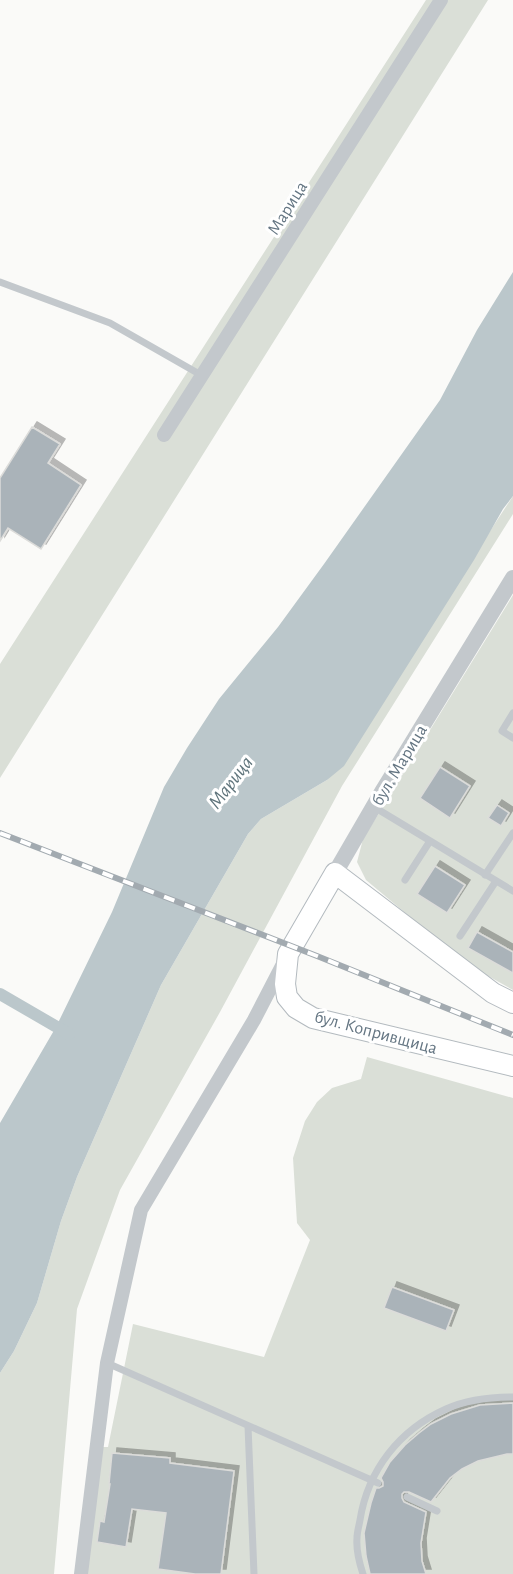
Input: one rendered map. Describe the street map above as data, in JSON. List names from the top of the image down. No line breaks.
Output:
{"streets":{"main road":["бул. Марица","бул. Копривщица"],"street":["Марица"]},"crossings":[["бул. Марица","бул. Копривщица"]],"water":["Марица"]}
